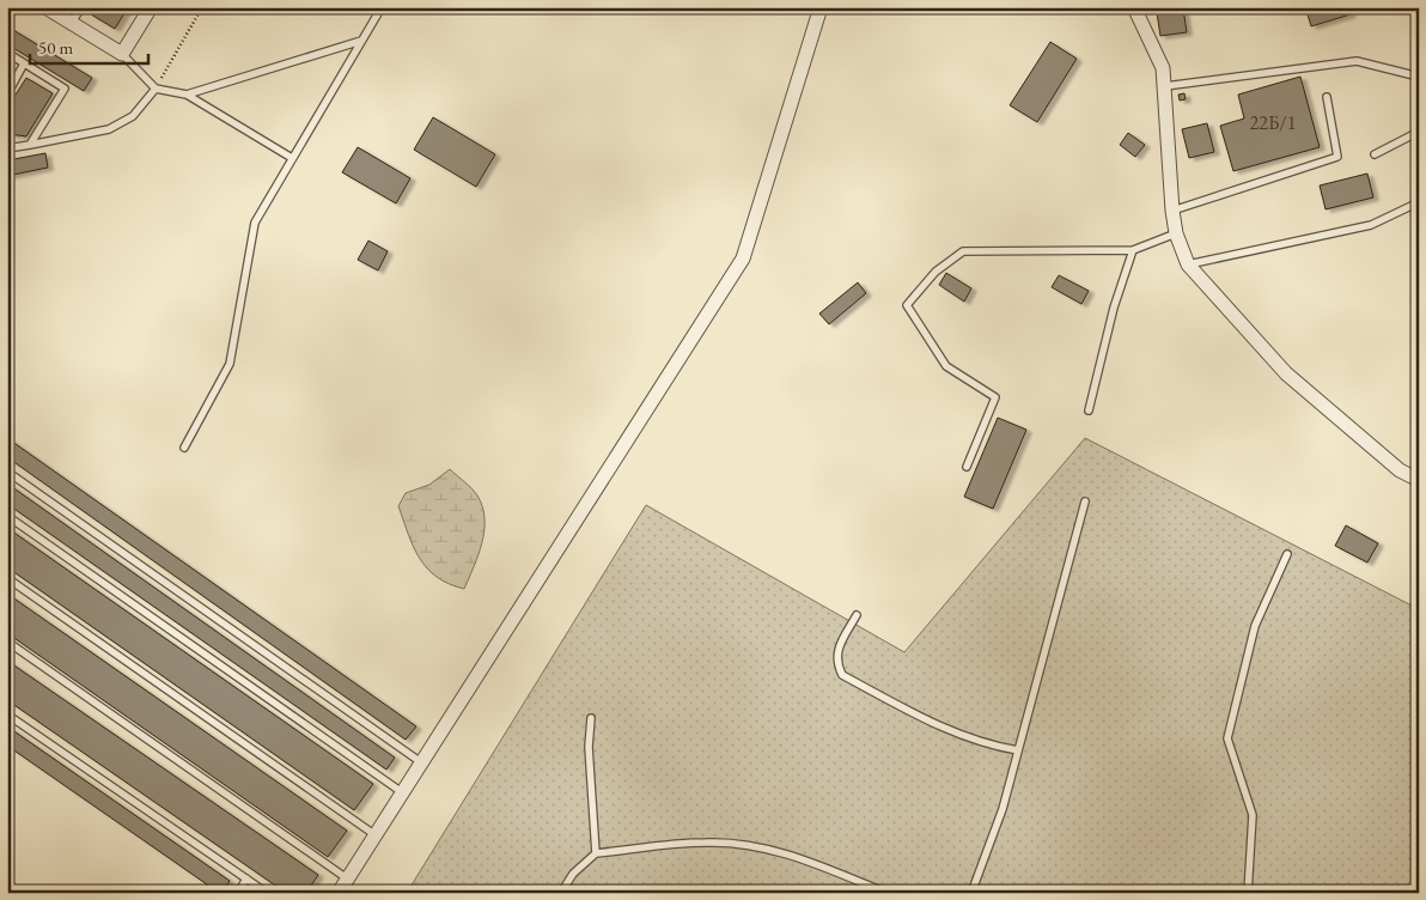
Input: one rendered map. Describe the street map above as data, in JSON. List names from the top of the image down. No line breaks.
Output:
{"house_numbers":["22Б/1"],"scale_bar":"50 m"}
